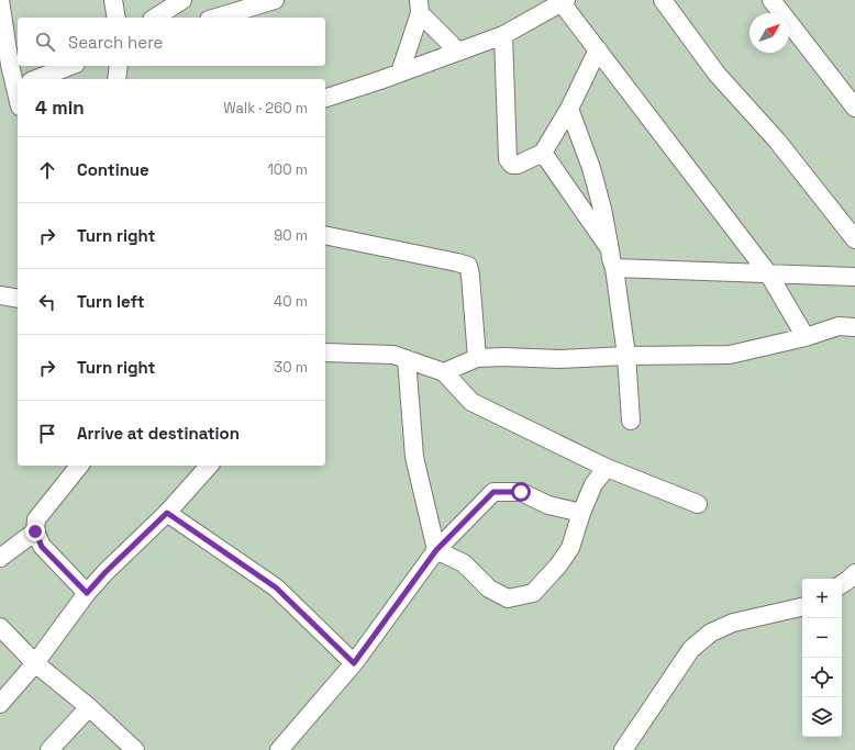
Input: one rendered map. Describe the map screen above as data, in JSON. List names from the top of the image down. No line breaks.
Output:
{"north":"top right","page":{"search":"Search here","heading":["4 min","Walk · 260 m"],"list":[["Continue","100 m"],["Turn right","90 m"],["Turn left","40 m"],["Turn right","30 m"],"Arrive at destination"],"map_buttons":["+","−"]}}
